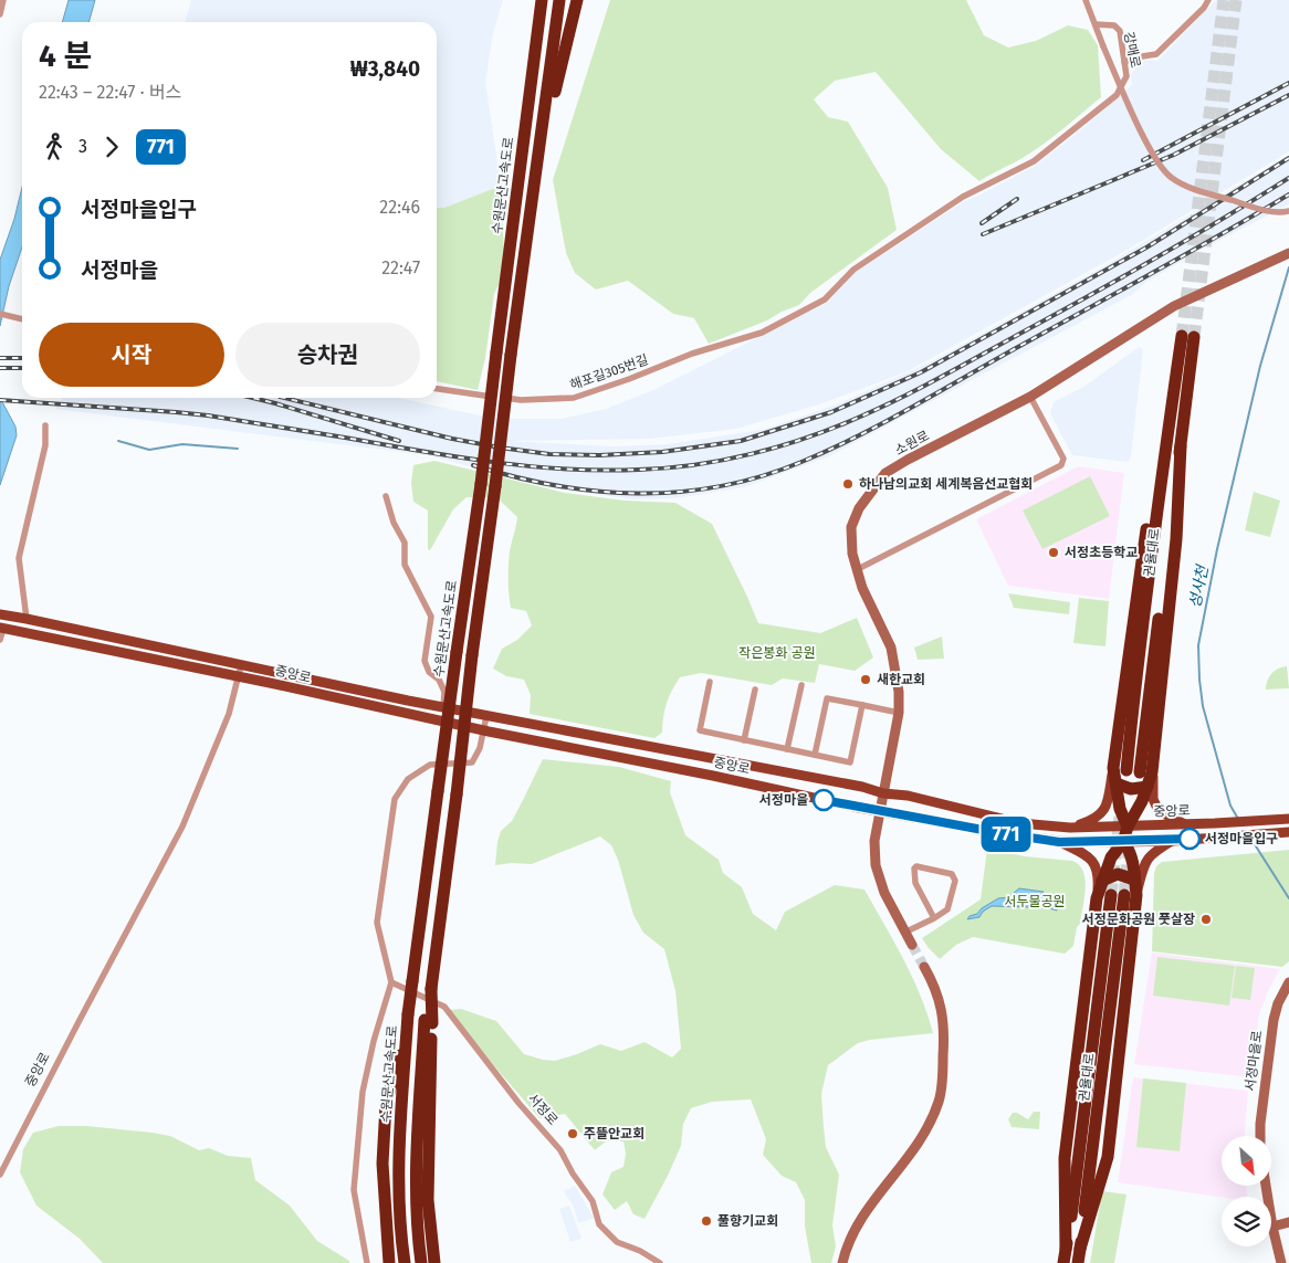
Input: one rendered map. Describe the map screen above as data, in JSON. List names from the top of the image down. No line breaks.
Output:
{"streets":{"highway":["수원문산고속도로","권율대로"],"main road":["소원로","중앙로","서정마을로"],"street":["강매로","해포길305번길","서정로"]},"crossings":[["강매로","해포길305번길"],["소원로","중앙로"],["권율대로","중앙로"]],"water":["성사천"],"parks":["작은봉화 공원","서두물공원"],"places":["하나남의교회 세계복음선교협회","서정초등학교","새한교회","서정마을","서정마을입구","서정문화공원 풋살장","주뜰안교회","풀향기교회"],"lines":["bus line 771"],"north":"bottom right","page":{"on_map":"771","heading":["4 분","22:43 – 22:47 · 버스","₩3,840"],"legs":["3","771"],"list":[{"name":"서정마을입구","value":"22:46"},{"name":"서정마을","value":"22:47"}],"buttons":["시작","승차권"]}}
